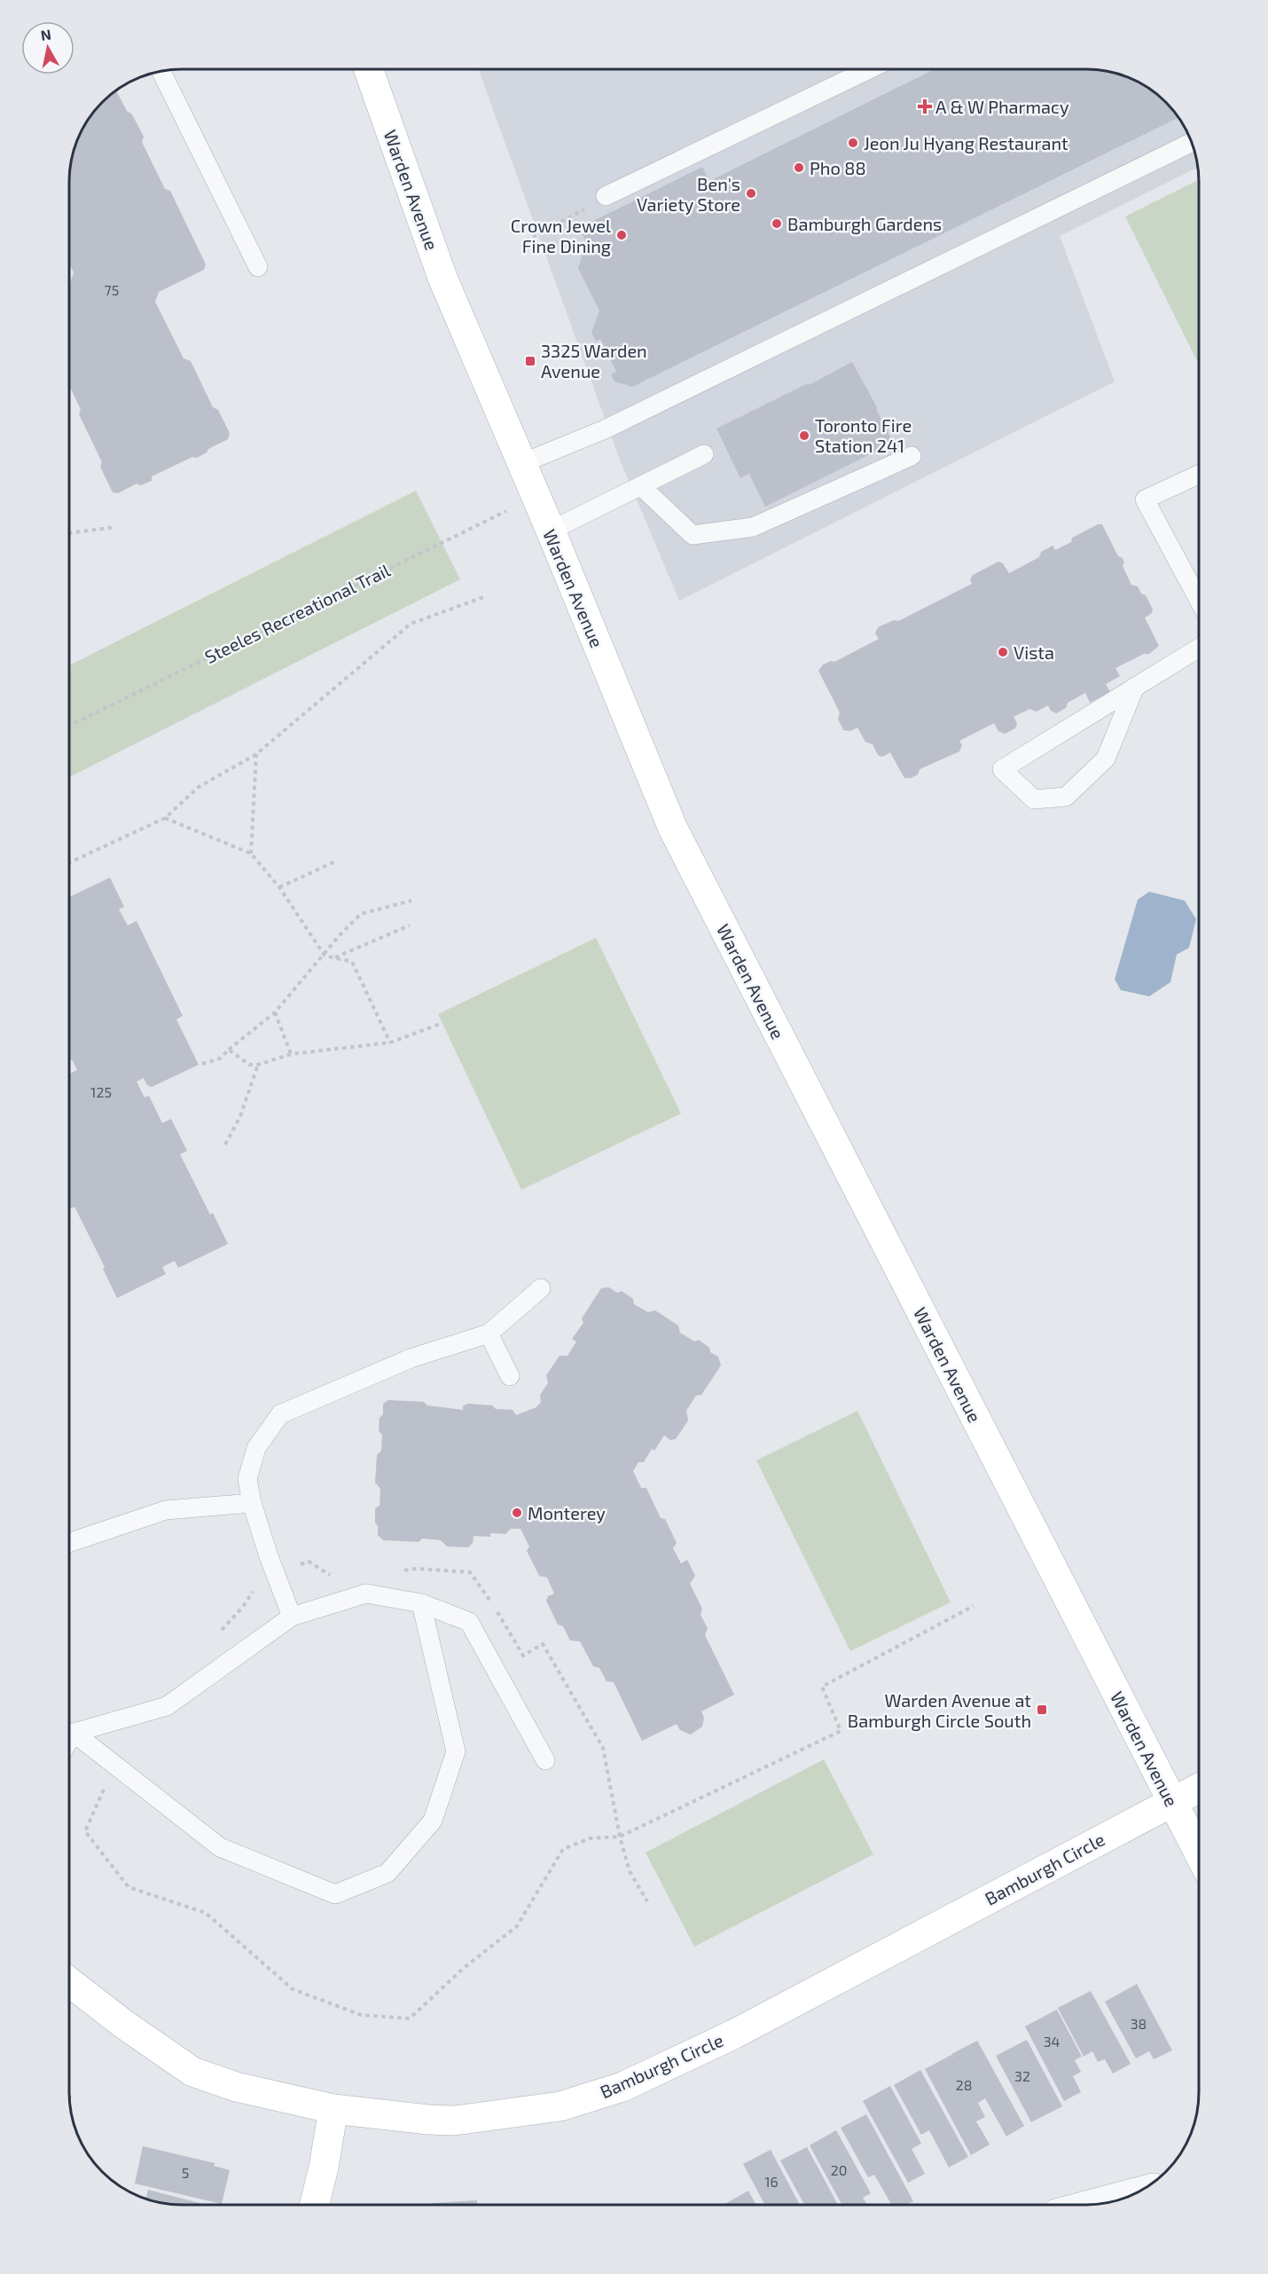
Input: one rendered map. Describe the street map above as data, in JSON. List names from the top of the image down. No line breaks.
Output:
{"streets":{"main road":["Warden Avenue","Bamburgh Circle"],"path":["Steeles Recreational Trail"]},"crossings":[["Warden Avenue","Steeles Recreational Trail"],["Warden Avenue","Bamburgh Circle"]],"places":{"health":["A & W Pharmacy"],"other":["Jeon Ju Hyang Restaurant","Pho 88","Ben's Variety Store","Bamburgh Gardens","Crown Jewel Fine Dining","Toronto Fire Station 241","Vista","Monterey"],"transit":["3325 Warden Avenue","Warden Avenue at Bamburgh Circle South"]},"house_numbers":["75","125","38","34","32","28","20","5","16"],"north":"top"}
